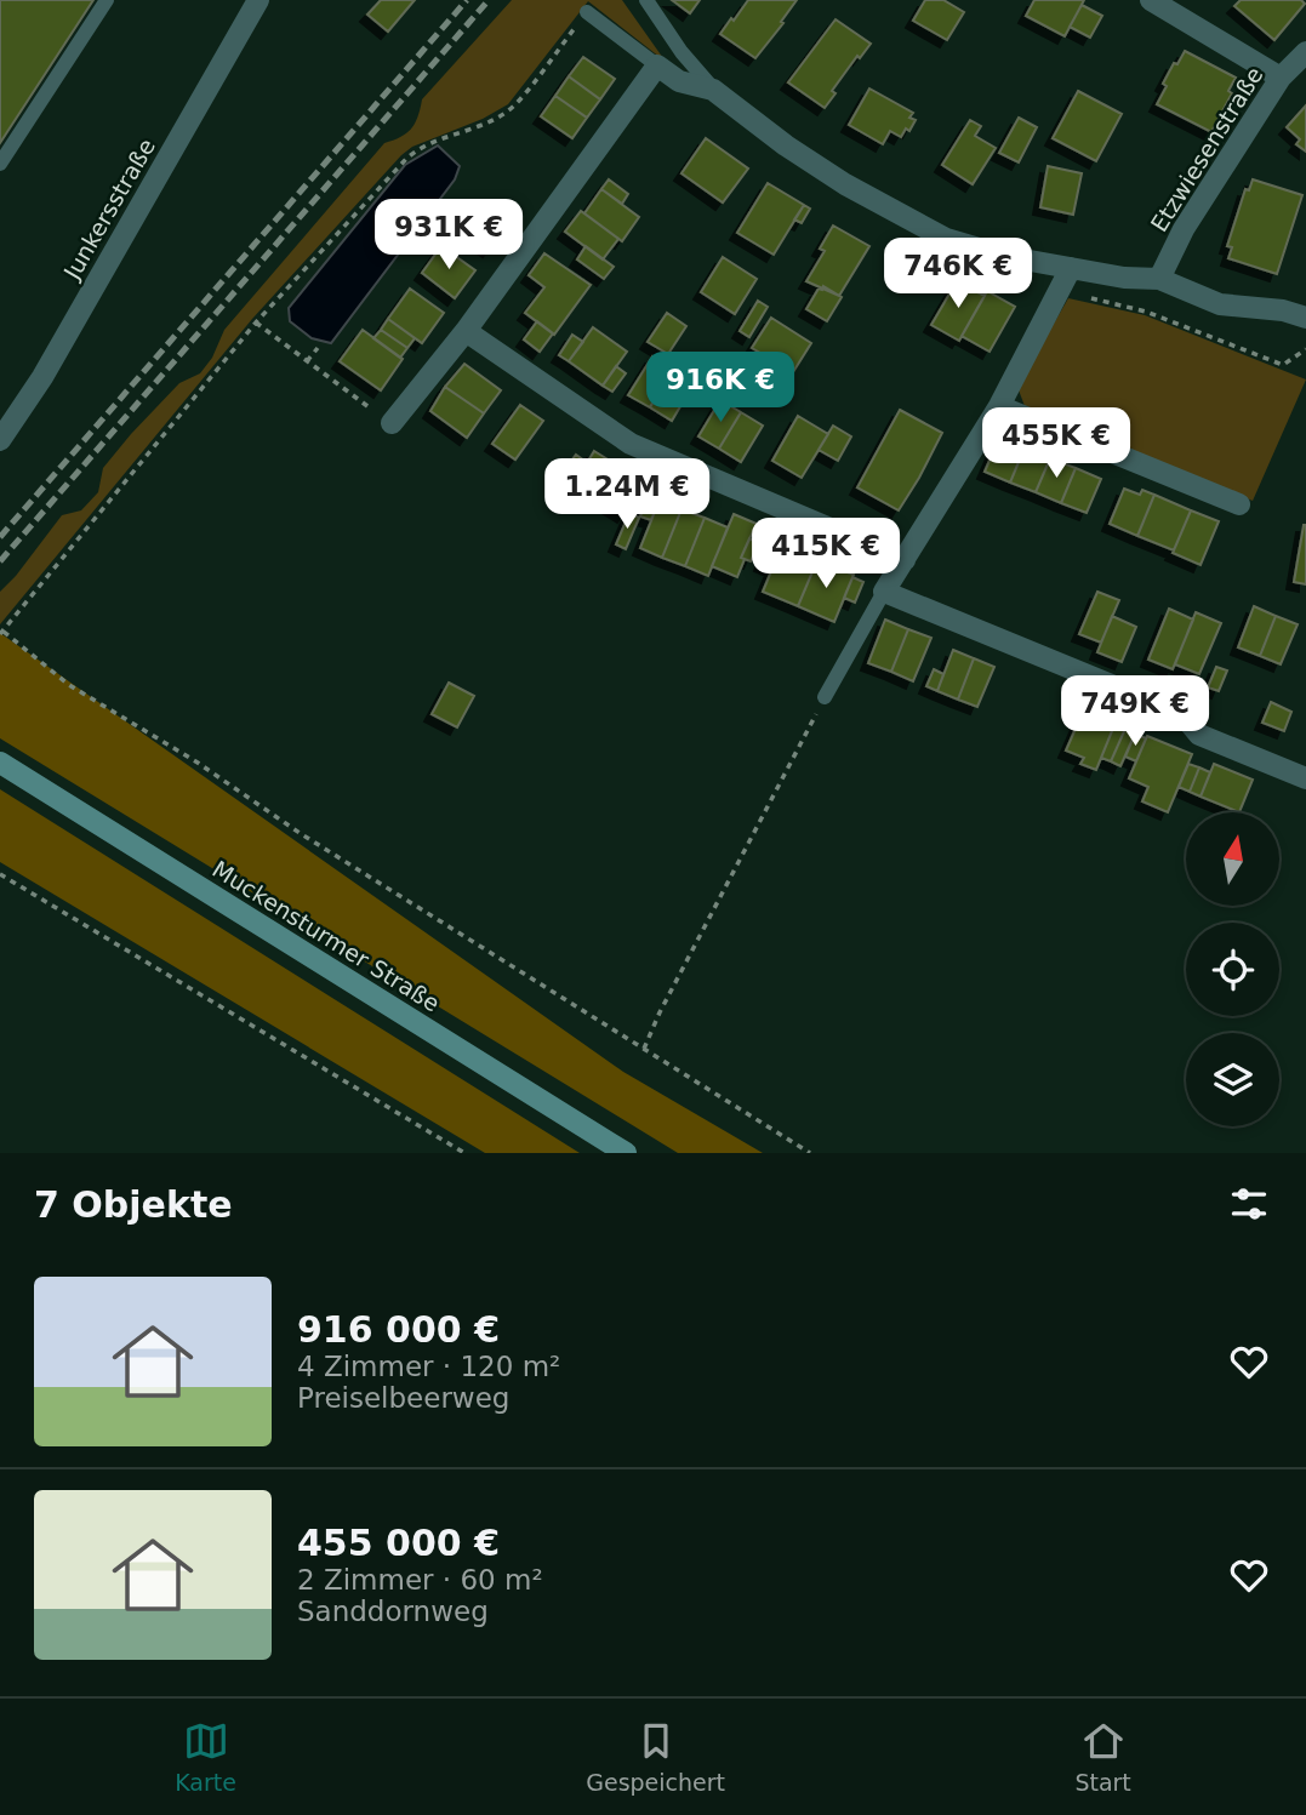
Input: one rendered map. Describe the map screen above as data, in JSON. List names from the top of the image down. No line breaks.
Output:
{"streets":{"main road":["Muckensturmer Straße"],"street":["Etzwiesenstraße","Junkersstraße"]},"north":"top","page":{"price":["931K €","746K €","916K €","455K €","1.24M €","415K €","749K €"],"heading":"7 Objekte","list":[{"name":"916 000 €","note":"4 Zimmer · 120 m² · Preiselbeerweg"},{"name":"455 000 €","note":"2 Zimmer · 60 m² · Sanddornweg"}],"tabs":["Karte","Gespeichert","Start"]}}
